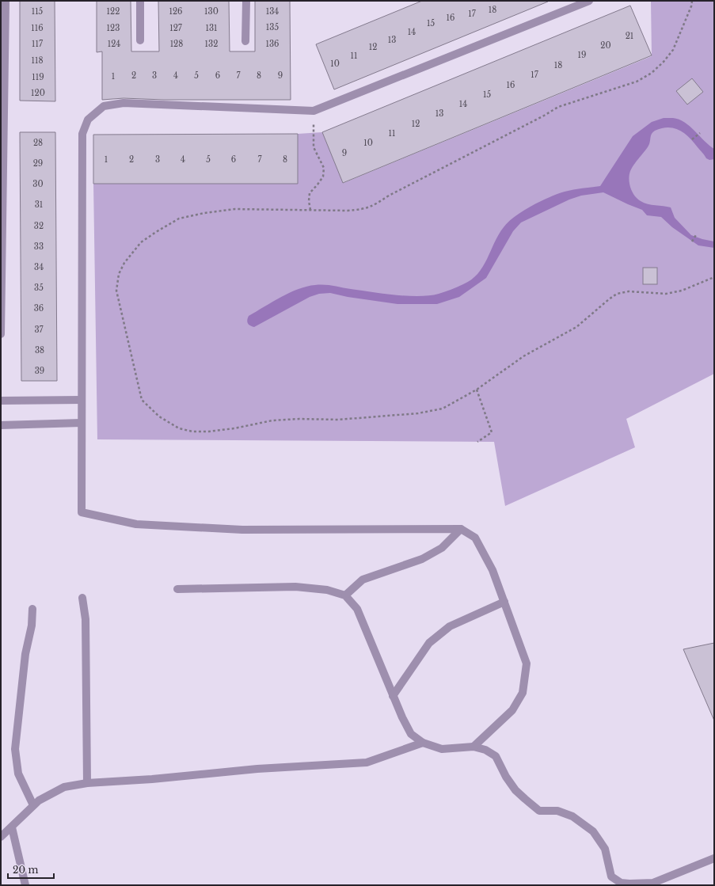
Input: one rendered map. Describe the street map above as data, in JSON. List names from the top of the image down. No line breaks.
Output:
{"house_numbers":["18","115","122","126","130","134","17","16","15","135","116","123","127","131","14","21","13","117","124","128","132","136","20","12","19","11","118","10","18","17","2","3","4","5","6","7","8","9","1","119","16","120","15","14","13","12","11","28","10","9","1","2","3","4","5","6","7","8","29","30","31","32","33","34","35","36","37","38","39"],"scale_bar":"20 m"}
